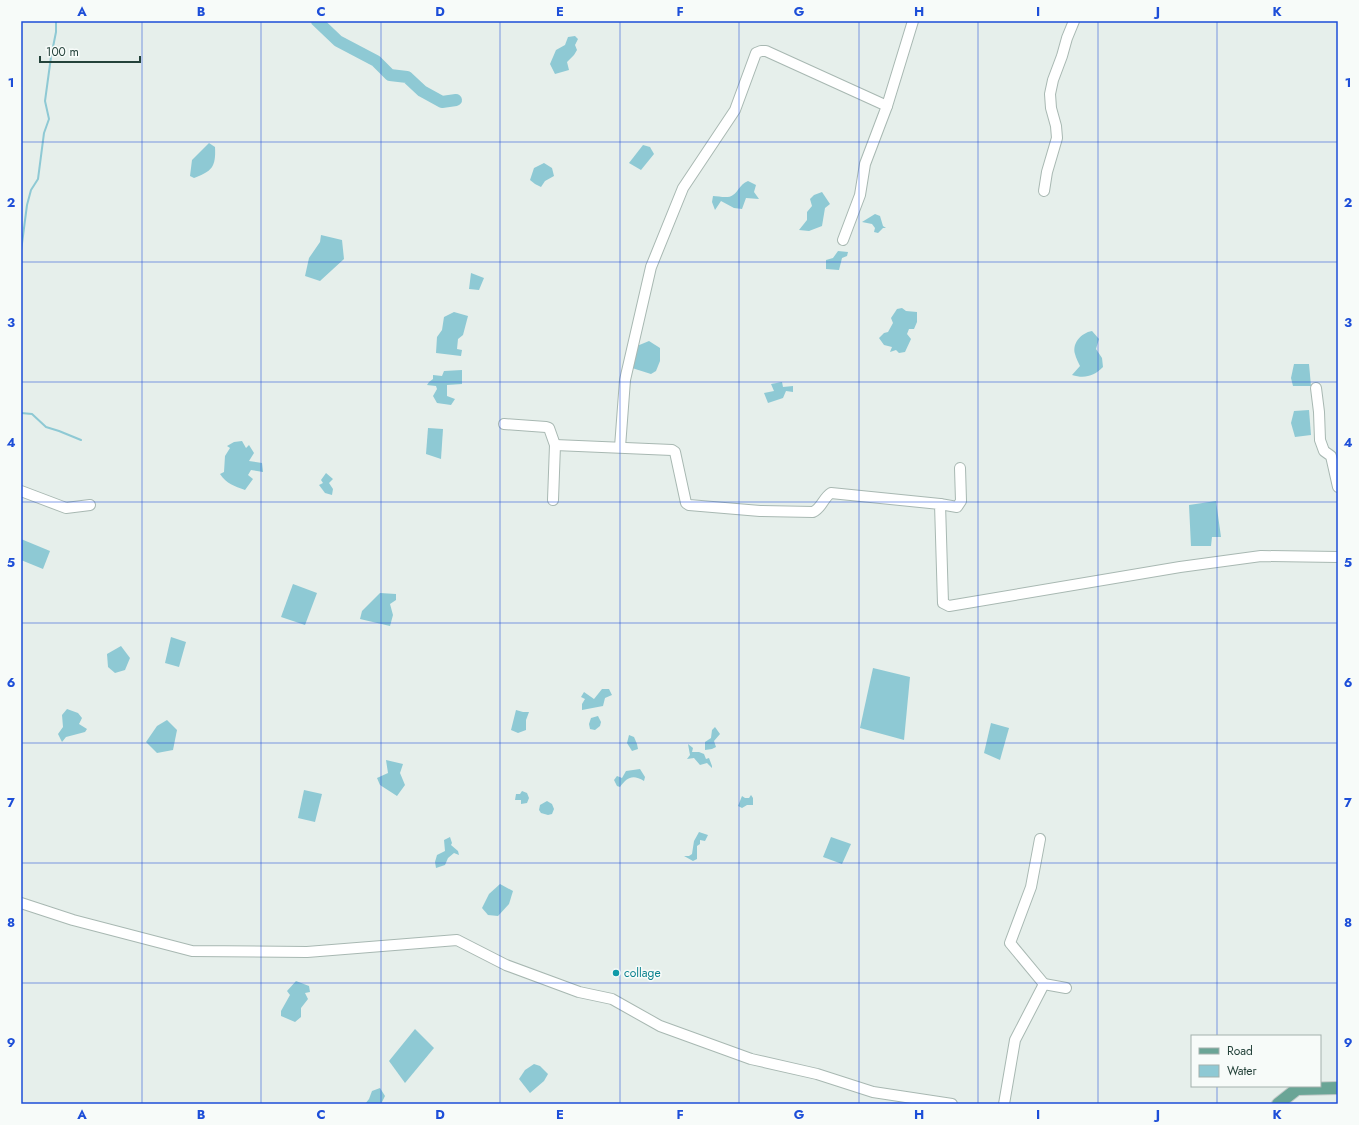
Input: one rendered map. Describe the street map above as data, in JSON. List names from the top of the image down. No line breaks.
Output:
{"places":["collage"],"legend":["Road","Water"],"scale_bar":"100 m","grid":{"columns":["A","B","C","D","E","F","G","H","I","J","K"],"rows":["1","2","3","4","5","6","7","8","9"]}}
